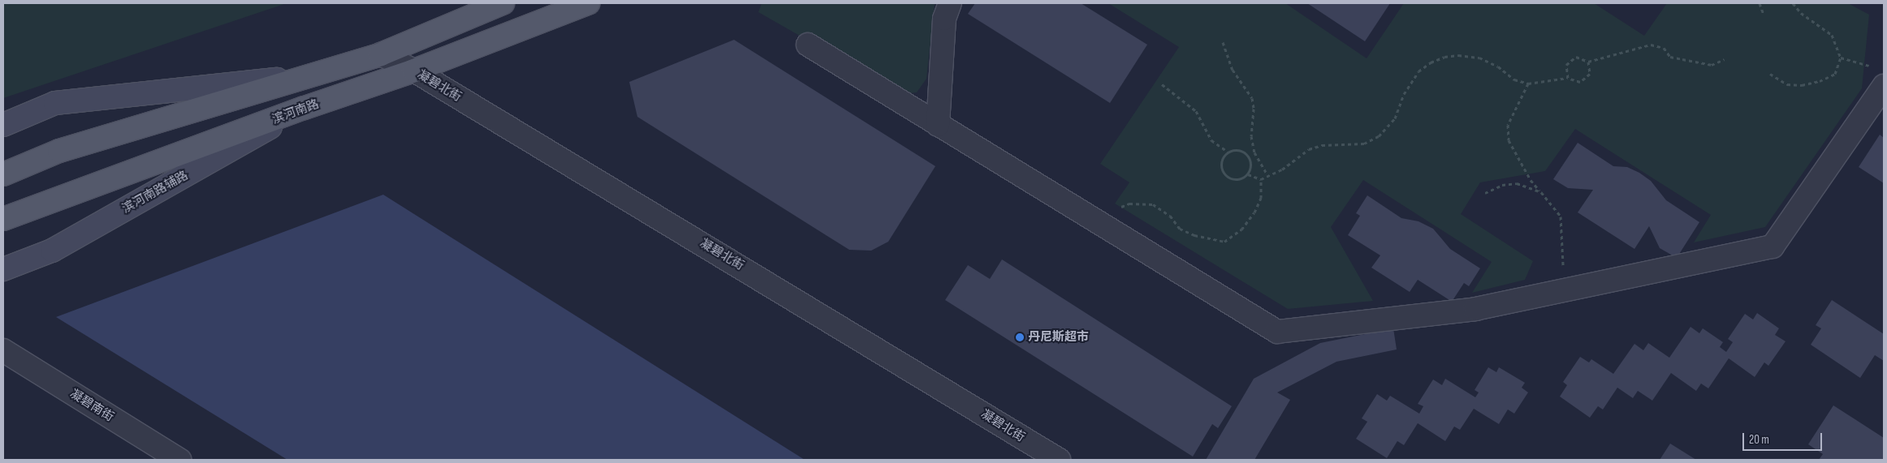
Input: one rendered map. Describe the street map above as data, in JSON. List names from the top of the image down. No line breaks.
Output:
{"streets":{"main road":["滨河南路","滨河南路辅路"],"street":["凝碧北街","凝碧南街"]},"crossings":[["凝碧北街","滨河南路"],["滨河南路","滨河南路辅路"]],"places":["丹尼斯超市"],"scale_bar":"20 m"}
